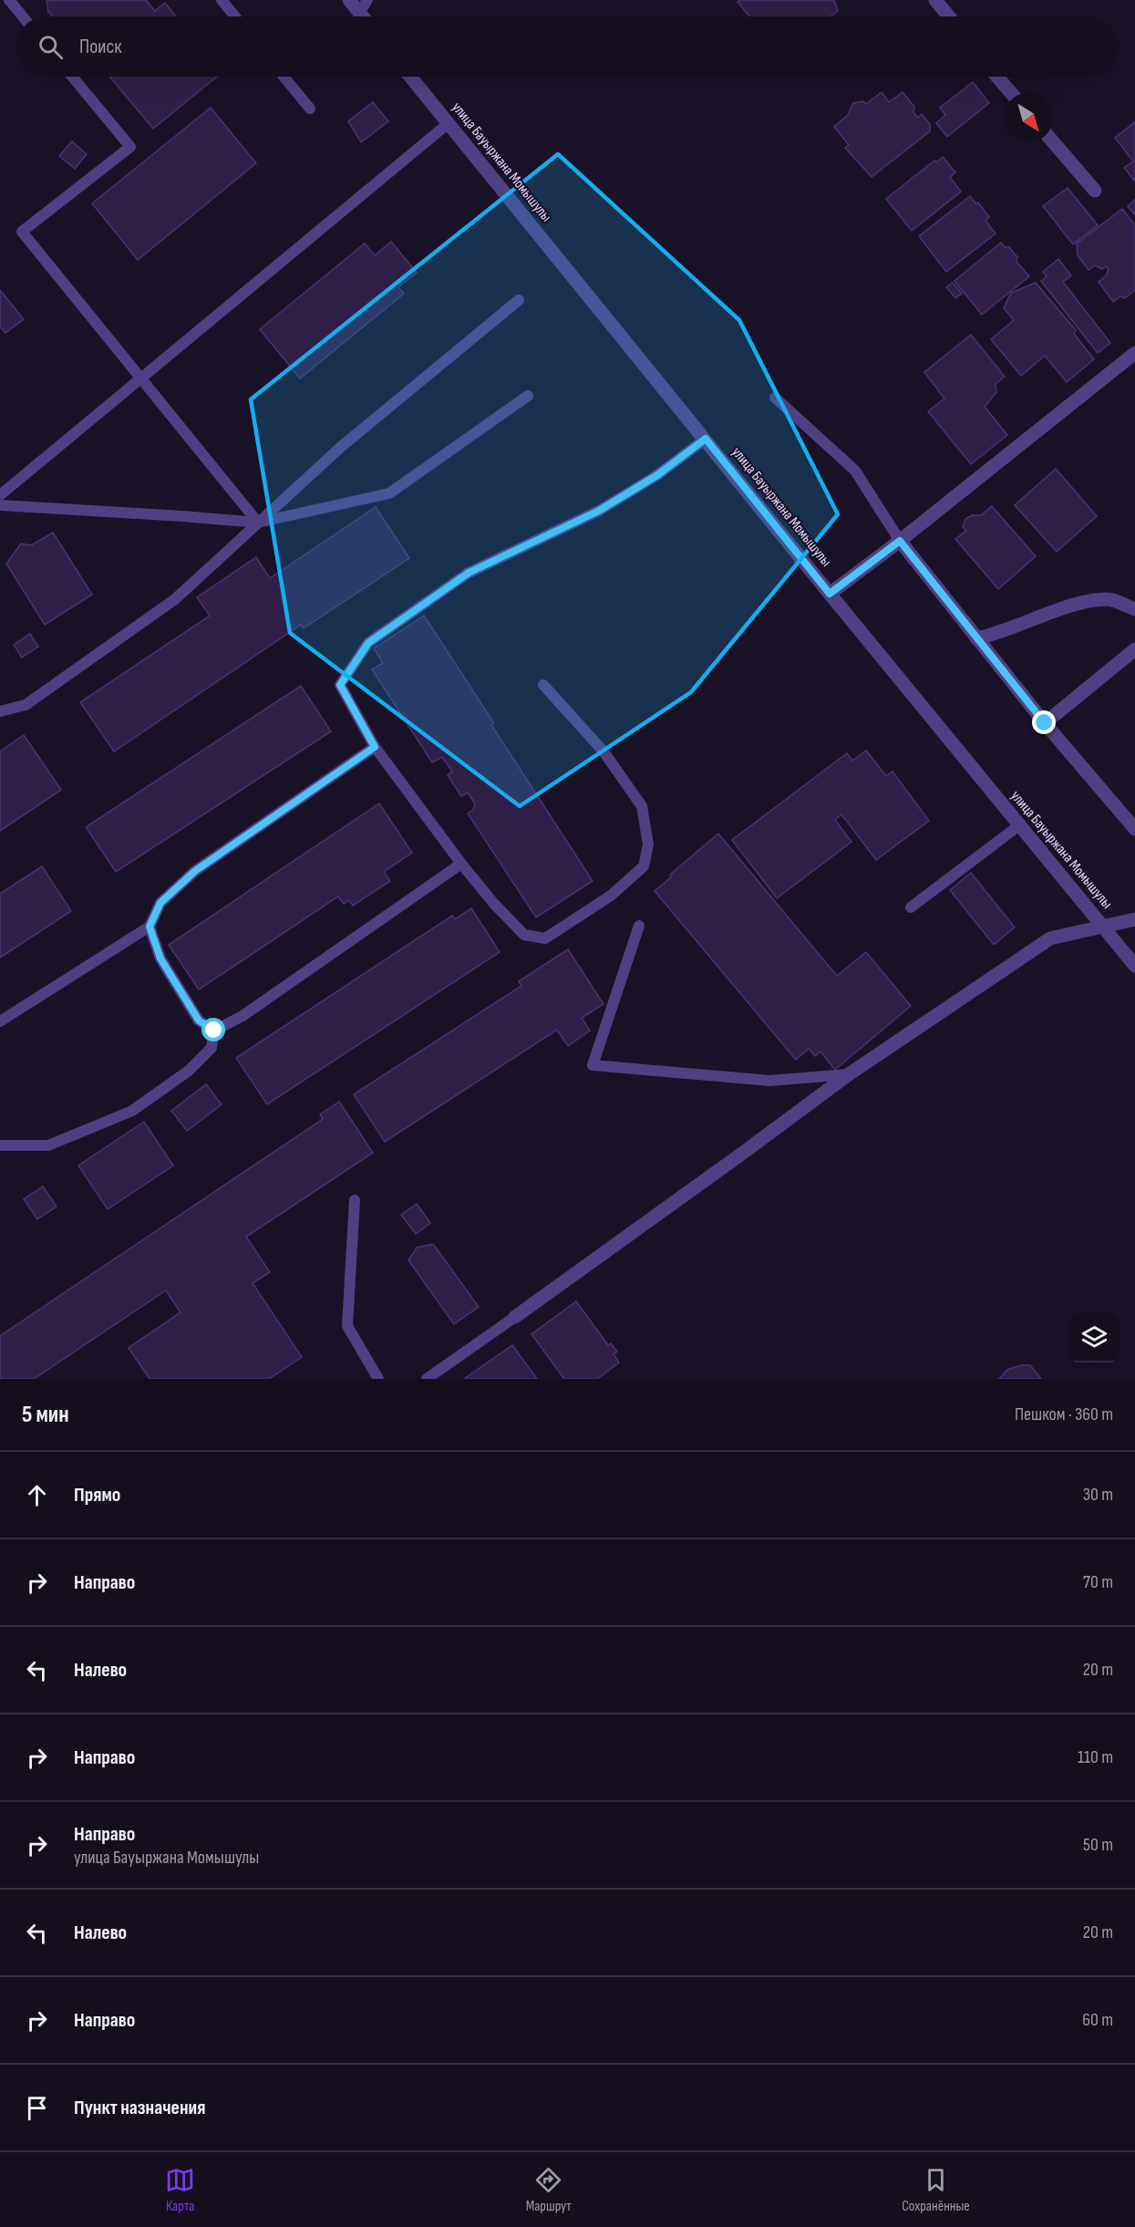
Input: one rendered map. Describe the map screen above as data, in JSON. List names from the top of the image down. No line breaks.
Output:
{"streets":{"street":["улица Бауыржана Момышулы"]},"north":"bottom right","page":{"search":"Поиск","heading":["5 мин","Пешком · 360 m"],"list":[["Прямо","30 m"],["Направо","70 m"],["Налево","20 m"],["Направо","110 m"],["Направо","улица Бауыржана Момышулы","50 m"],["Налево","20 m"],["Направо","60 m"],"Пункт назначения"],"nav":["Карта","Маршрут","Сохранённые"]}}
